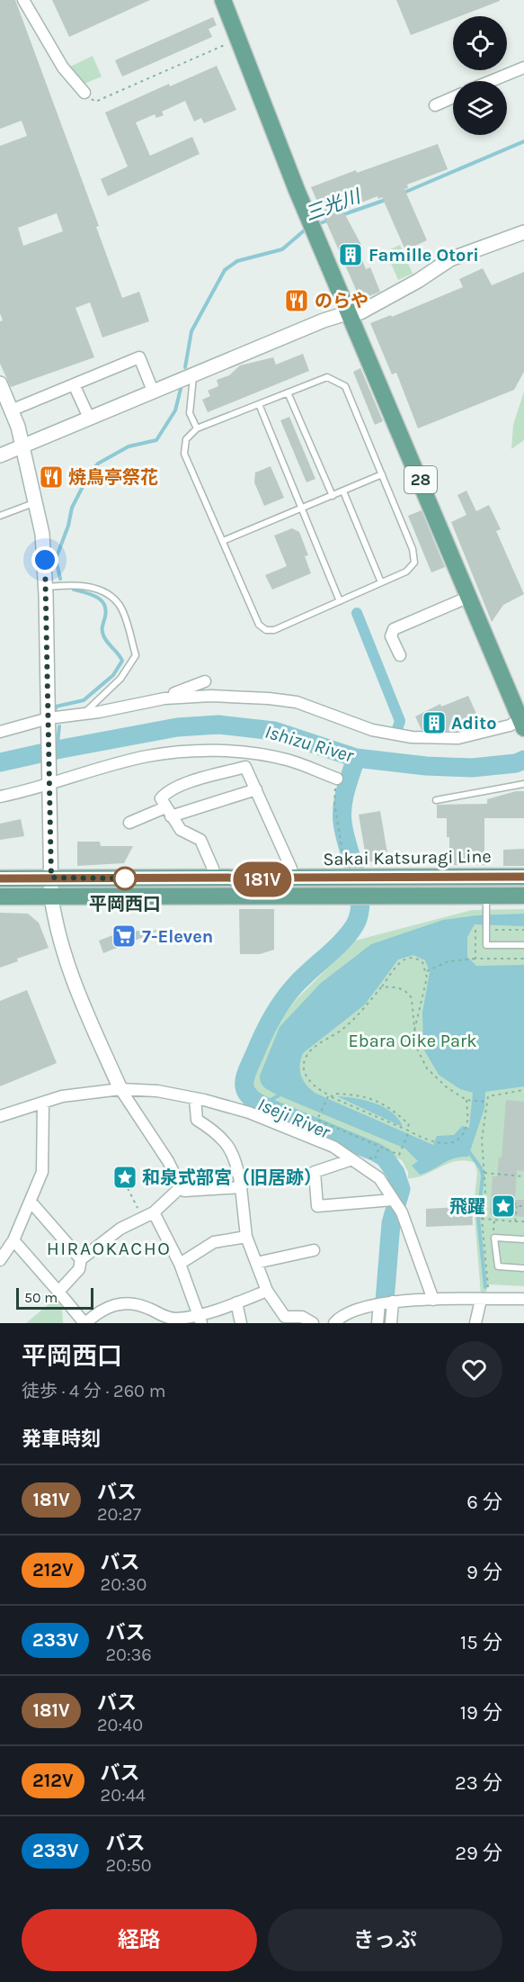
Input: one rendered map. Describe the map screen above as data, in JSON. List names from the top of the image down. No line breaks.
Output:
{"streets":{"main road":["28","Sakai Katsuragi Line"]},"districts":["HIRAOKACHO"],"water":["三光川","Ishizu River","Iseji River"],"parks":["Ebara Oike Park"],"places":{"building":["Famille Otori","Adito"],"restaurant":["のらや","焼鳥亭祭花"],"other":["平岡西口"],"supermarket":["7-Eleven"],"place":["和泉式部宮（旧居跡）","飛躍"]},"lines":["bus line 181V"],"scale_bar":"50 m","page":{"on_map":"181V","scale":"50 m","heading":[["平岡西口","徒歩 · 4 分 · 260 m"],"発車時刻"],"list":[{"mark":"181V","name":"バス","note":"20:27","value":"6 分"},{"mark":"212V","name":"バス","note":"20:30","value":"9 分"},{"mark":"233V","name":"バス","note":"20:36","value":"15 分"},{"mark":"181V","name":"バス","note":"20:40","value":"19 分"},{"mark":"212V","name":"バス","note":"20:44","value":"23 分"},{"mark":"233V","name":"バス","note":"20:50","value":"29 分"}],"buttons":["経路","きっぷ"]}}
